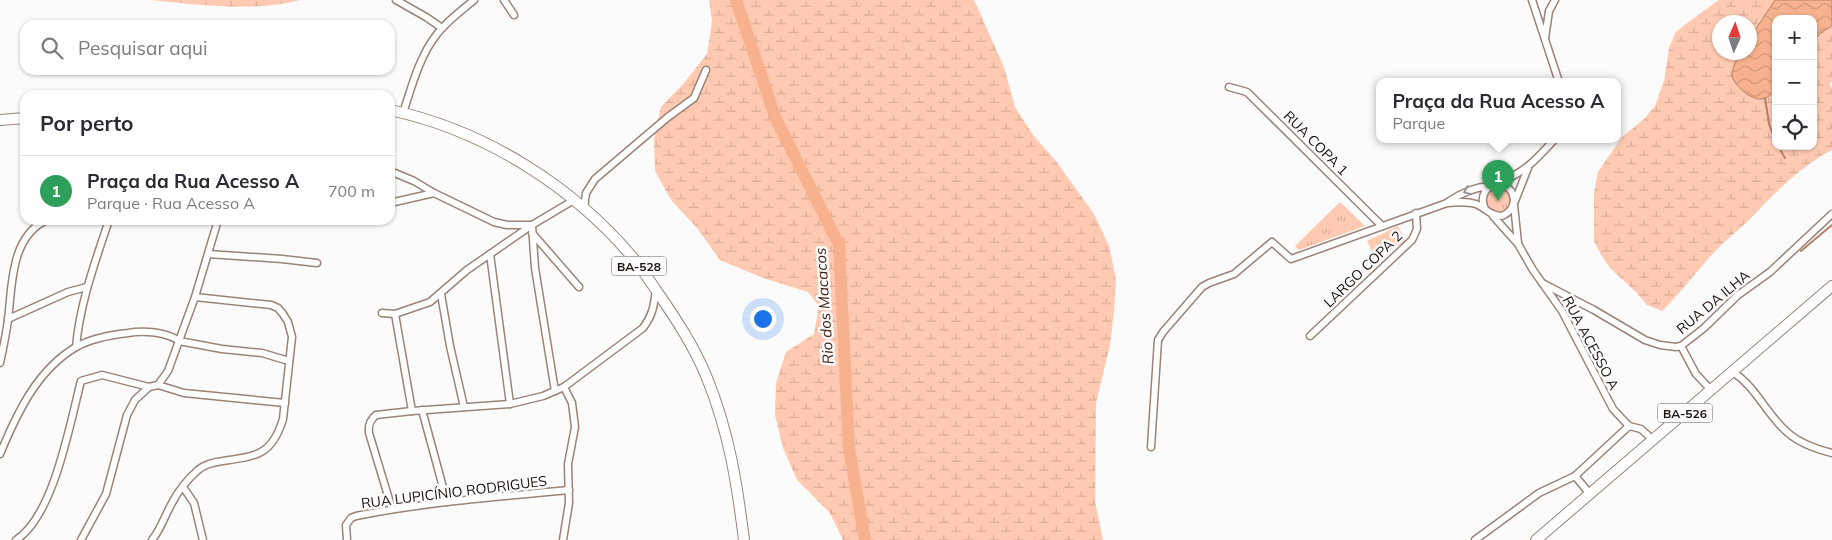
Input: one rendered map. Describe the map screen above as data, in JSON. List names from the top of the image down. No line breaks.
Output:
{"streets":{"main road":["BA-528","BA-526"],"street":["RUA COPA 1","LARGO COPA 2","RUA DA ILHA","RUA ACESSO A","RUA LUPICÍNIO RODRIGUES"]},"crossings":[["RUA DA ILHA","RUA ACESSO A"],["RUA ACESSO A","BA-526"]],"water":["Rio dos Macacos"],"north":"top","page":{"map_buttons":["+","−"],"search":"Pesquisar aqui","popup":["Praça da Rua Acesso A","Parque"],"heading":"Por perto","list":[{"mark":"1","name":"Praça da Rua Acesso A","note":"Parque · Rua Acesso A","value":"700 m"}],"pins":"1"}}
